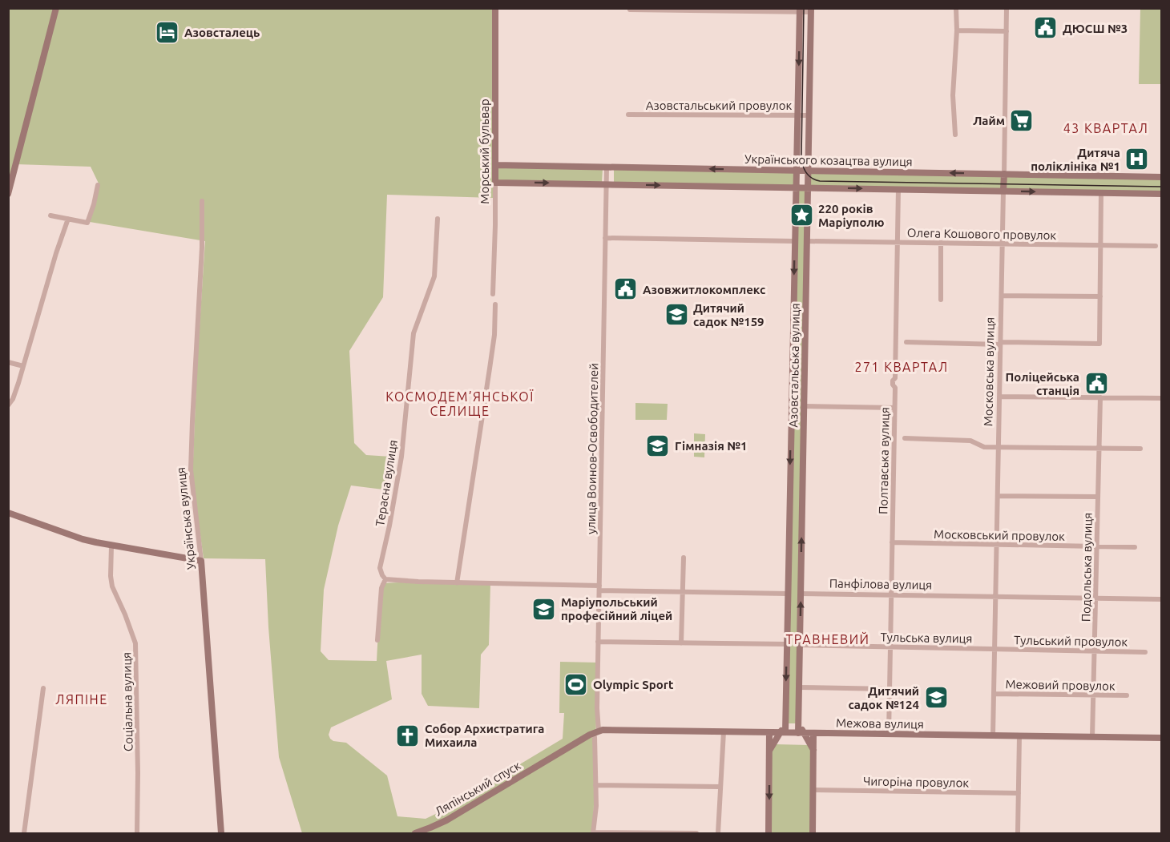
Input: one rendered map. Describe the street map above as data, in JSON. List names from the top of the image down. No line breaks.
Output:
{"streets":{"street":["Азовстальський провулок","Морський бульвар","Українського козацтва вулиця","Олега Кошового провулок","Азовстальська вулиця","Московська вулиця","улица Воинов-Освободителей","Полтавська вулиця","Терасна вулиця","Українська вулиця","Московський провулок","Подольська вулиця","Панфілова вулиця","Тульська вулиця","Тульський провулок","Межовий провулок","Соціальна вулиця","Межова вулиця","Чигоріна провулок","Ляпінський спуск"]},"crossings":[["Азовстальський провулок","Азовстальська вулиця"],["Морський бульвар","Українського козацтва вулиця"],["Українського козацтва вулиця","Азовстальська вулиця"],["Українського козацтва вулиця","Московська вулиця"],["Українського козацтва вулиця","улица Воинов-Освободителей"],["Олега Кошового провулок","Азовстальська вулиця"],["Олега Кошового провулок","Московська вулиця"],["Олега Кошового провулок","Полтавська вулиця"],["Азовстальська вулиця","Панфілова вулиця"],["Азовстальська вулиця","Тульська вулиця"],["Азовстальська вулиця","Межова вулиця"],["Московська вулиця","Московський провулок"],["Московська вулиця","Панфілова вулиця"],["Московська вулиця","Тульська вулиця"],["Московська вулиця","Тульський провулок"],["Московська вулиця","Межовий провулок"],["Московська вулиця","Межова вулиця"],["улица Воинов-Освободителей","Панфілова вулиця"],["улица Воинов-Освободителей","Межова вулиця"],["улица Воинов-Освободителей","Ляпінський спуск"],["Полтавська вулиця","Московський провулок"],["Полтавська вулиця","Панфілова вулиця"],["Полтавська вулиця","Тульська вулиця"],["Полтавська вулиця","Межова вулиця"],["Московський провулок","Подольська вулиця"],["Подольська вулиця","Панфілова вулиця"],["Подольська вулиця","Тульський провулок"],["Подольська вулиця","Межовий провулок"],["Подольська вулиця","Межова вулиця"],["Тульська вулиця","Тульський провулок"],["Межова вулиця","Ляпінський спуск"]],"districts":["43 КВАРТАЛ","271 КВАРТАЛ","КОСМОДЕМ’ЯНСЬКОЇ СЕЛИЩЕ","ТРАВНЕВИЙ","ЛЯПІНЕ"],"places":{"public building":["ДЮСШ №3","Азовжитлокомплекс","Поліцейська станція"],"hotel":["Азовсталець"],"supermarket":["Лайм"],"hospital":["Дитяча поліклініка №1"],"place":["220 років Маріуполю"],"school or university":["Дитячий садок №159","Гімназія №1","Маріупольський професійний ліцей","Дитячий садок №124"],"sports":["Olympic Sport"],"church":["Собор Архистратига Михаила"]}}
